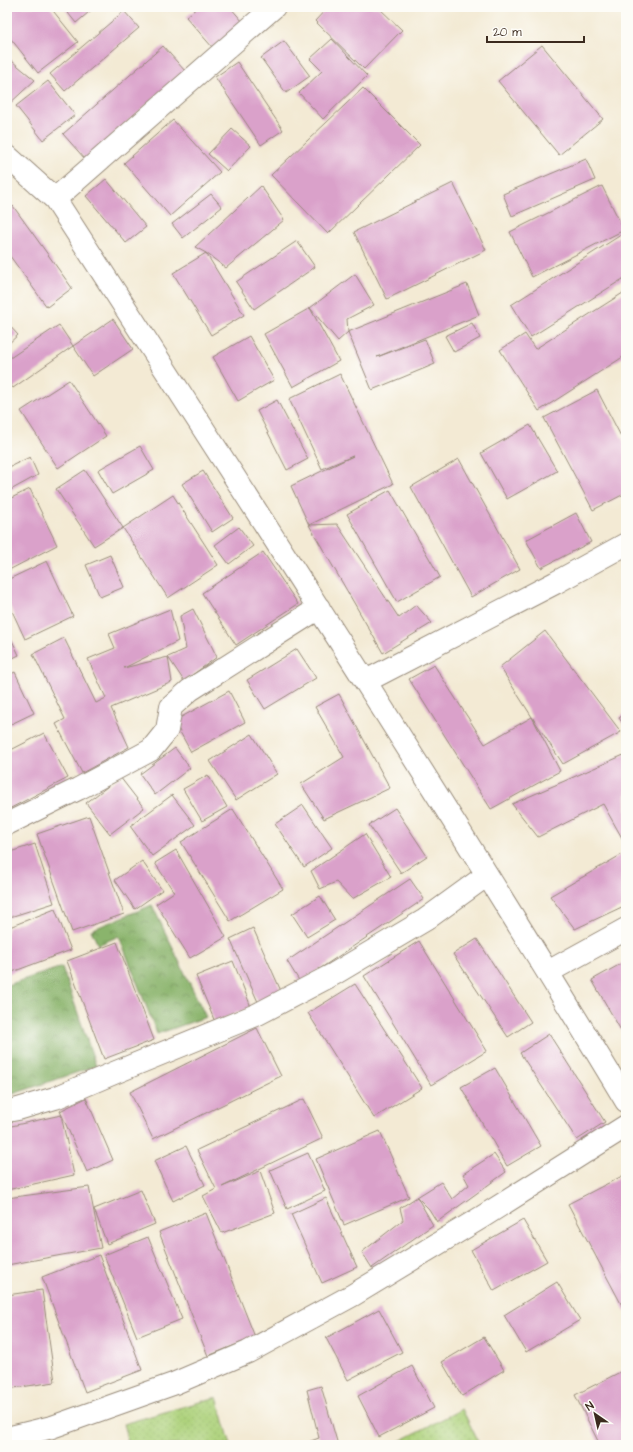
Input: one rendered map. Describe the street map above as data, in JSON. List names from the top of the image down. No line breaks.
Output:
{"scale_bar":"20 m","north":"top left"}
